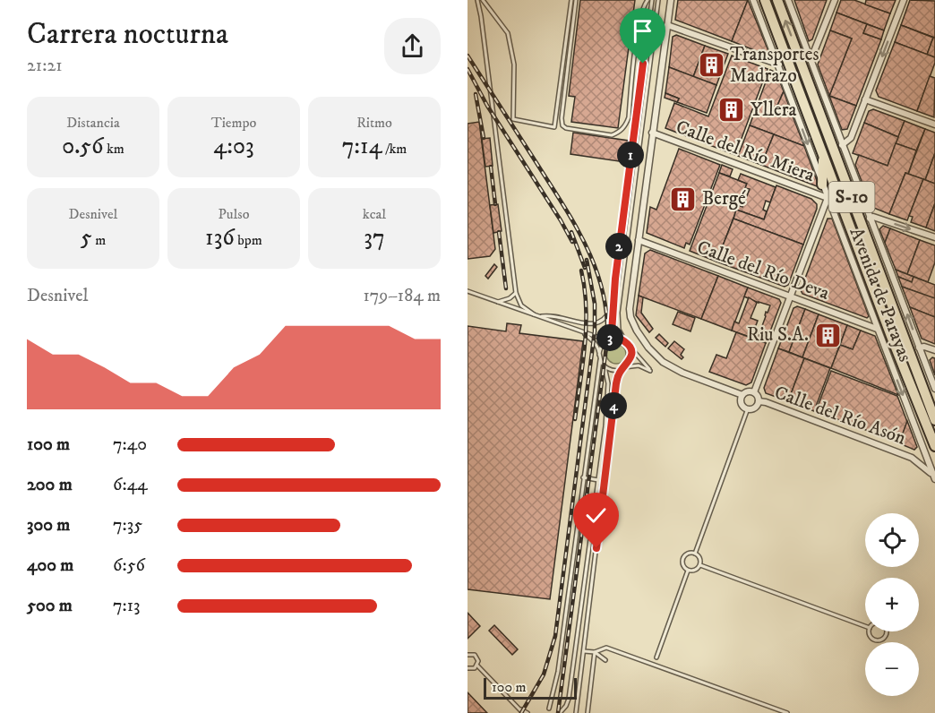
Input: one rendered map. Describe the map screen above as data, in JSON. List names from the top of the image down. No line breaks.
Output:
{"streets":{"highway":["S-10"],"street":["Calle del Río Miera","Calle del Río Deva","Avenida de Parayas","Calle del Río Asón"]},"crossings":[["Calle del Río Miera","Avenida de Parayas"],["Calle del Río Deva","Avenida de Parayas"],["Avenida de Parayas","Calle del Río Asón"]],"places":{"building":["Transportes Madrazo","Yllera","Bergé","Riu S.A."]},"scale_bar":"100 m","page":{"heading":["Carrera nocturna","21:21"],"stats":[["Distancia","0.56 km"],["Tiempo","4:03"],["Ritmo","7:14 /km"],["Desnivel","5 m"],["Pulso","136 bpm"],["kcal","37"]],"pins":["1","2","3","4"],"chart":["Desnivel","179–184 m"],"list":[{"name":"100 m","note":"7:40"},{"name":"200 m","note":"6:44"},{"name":"300 m","note":"7:35"},{"name":"400 m","note":"6:56"},{"name":"500 m","note":"7:13"}],"map_buttons":["+","−"],"scale":"100 m"}}
